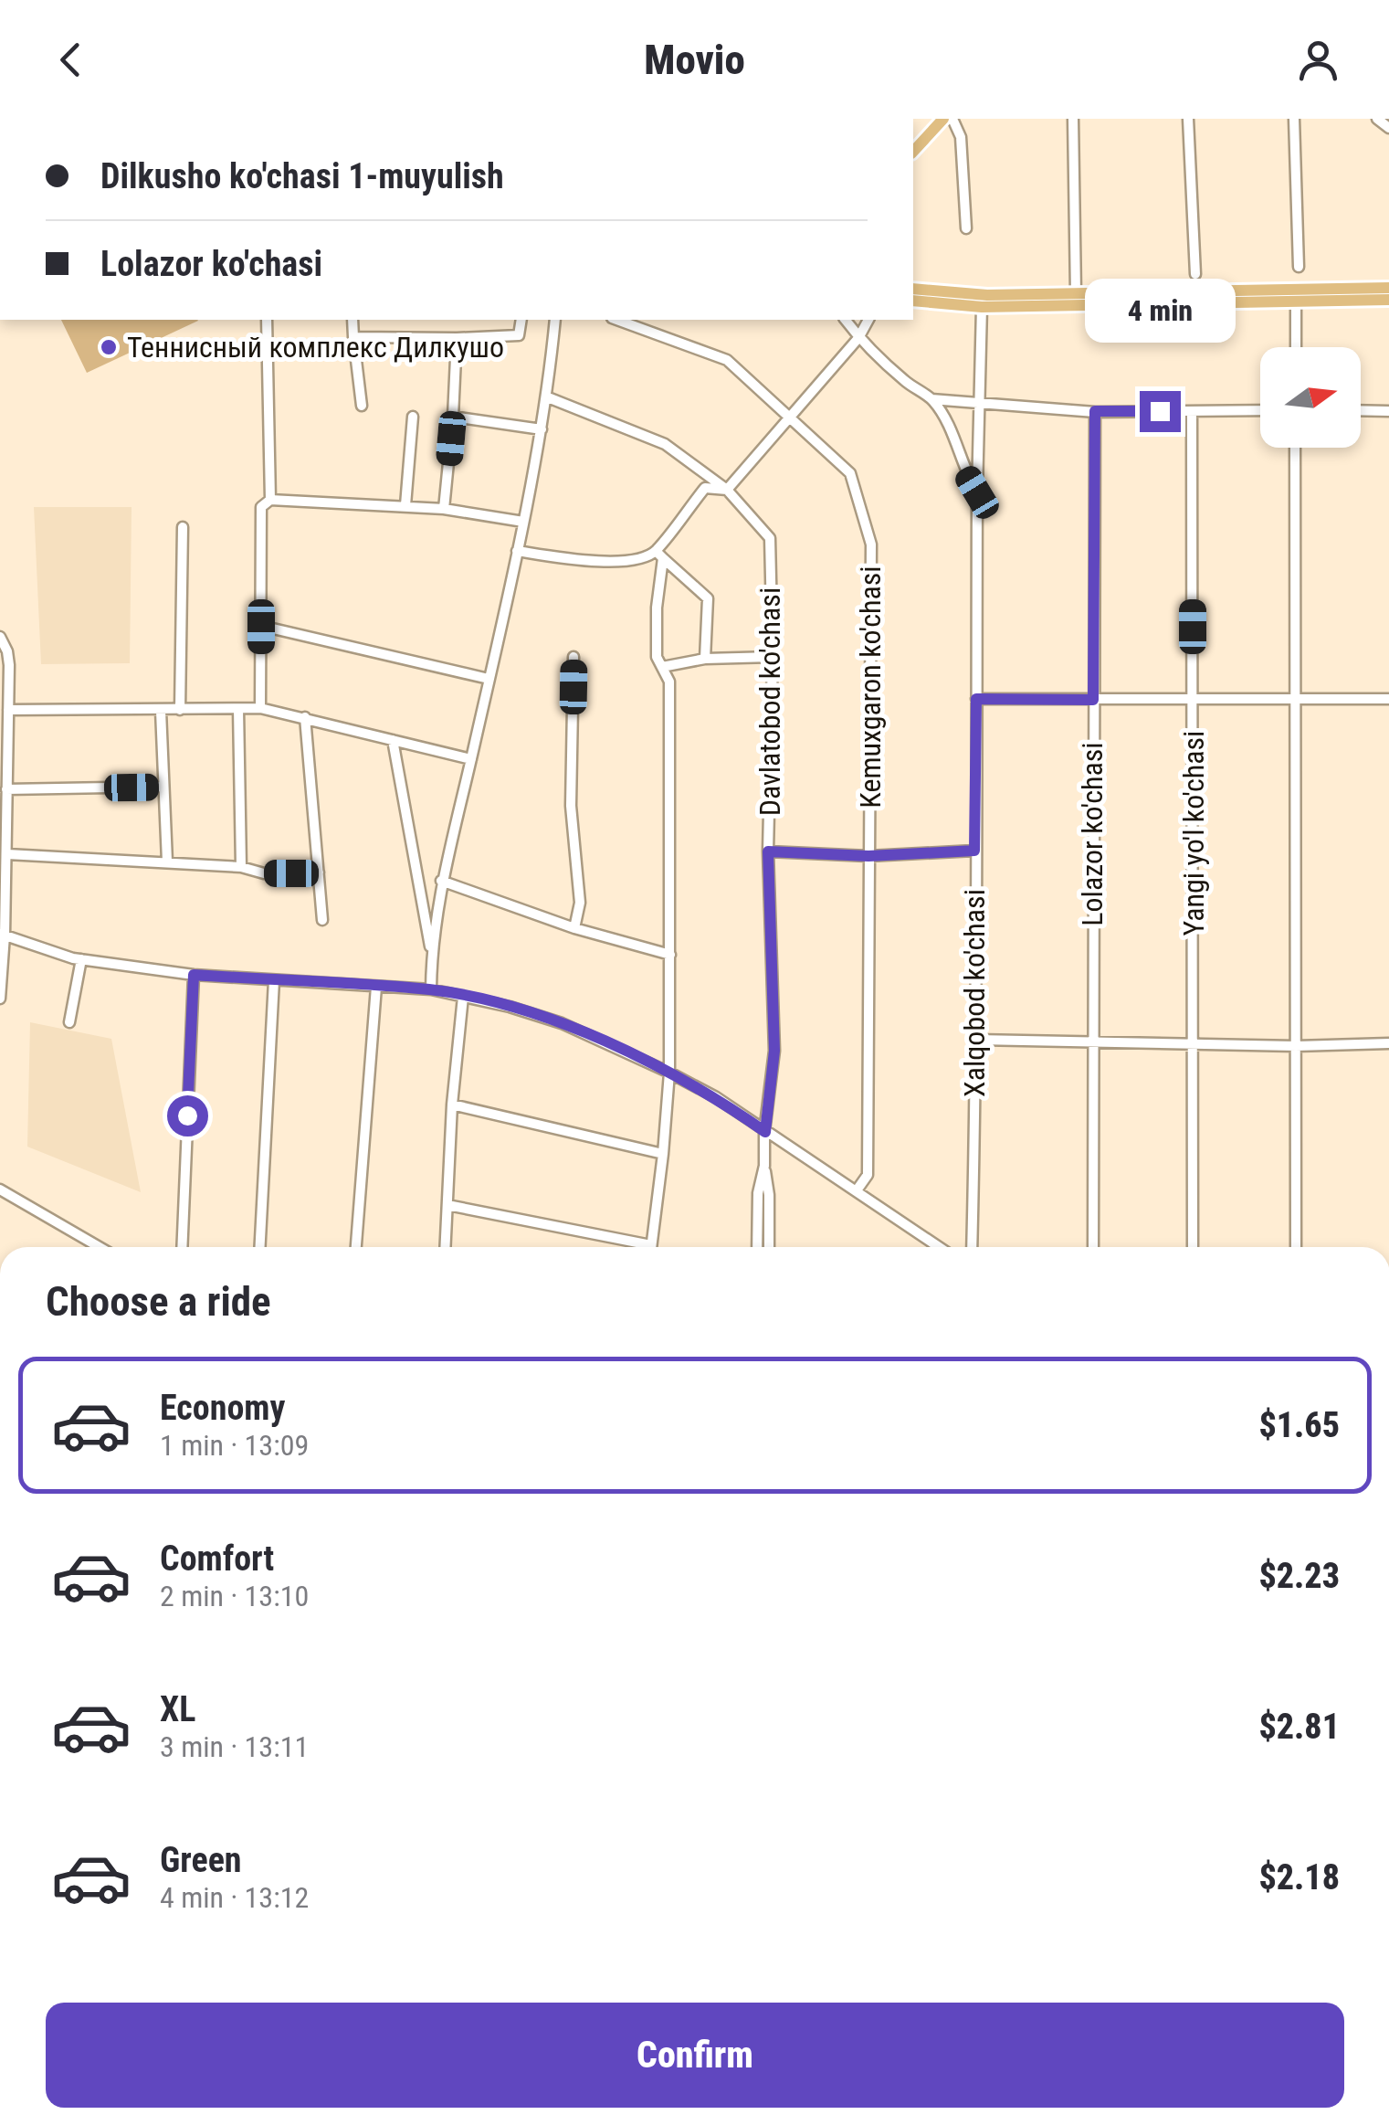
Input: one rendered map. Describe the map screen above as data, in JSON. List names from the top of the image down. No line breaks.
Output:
{"streets":{"street":["Kemuxgaron ko'chasi","Davlatobod ko'chasi","Yangi yo'l ko'chasi","Lolazor ko'chasi","Xalqobod ko'chasi"]},"places":["Теннисный комплекс Дилкушо"],"north":"right","page":{"header":"Movio","banner":["Dilkusho ko'chasi 1-muyulish","Lolazor ko'chasi"],"bubble":"4 min","heading":"Choose a ride","list":[{"name":"Economy","note":"1 min · 13:09","value":"$1.65"},{"name":"Comfort","note":"2 min · 13:10","value":"$2.23"},{"name":"XL","note":"3 min · 13:11","value":"$2.81"},{"name":"Green","note":"4 min · 13:12","value":"$2.18"}],"buttons":"Confirm"}}
